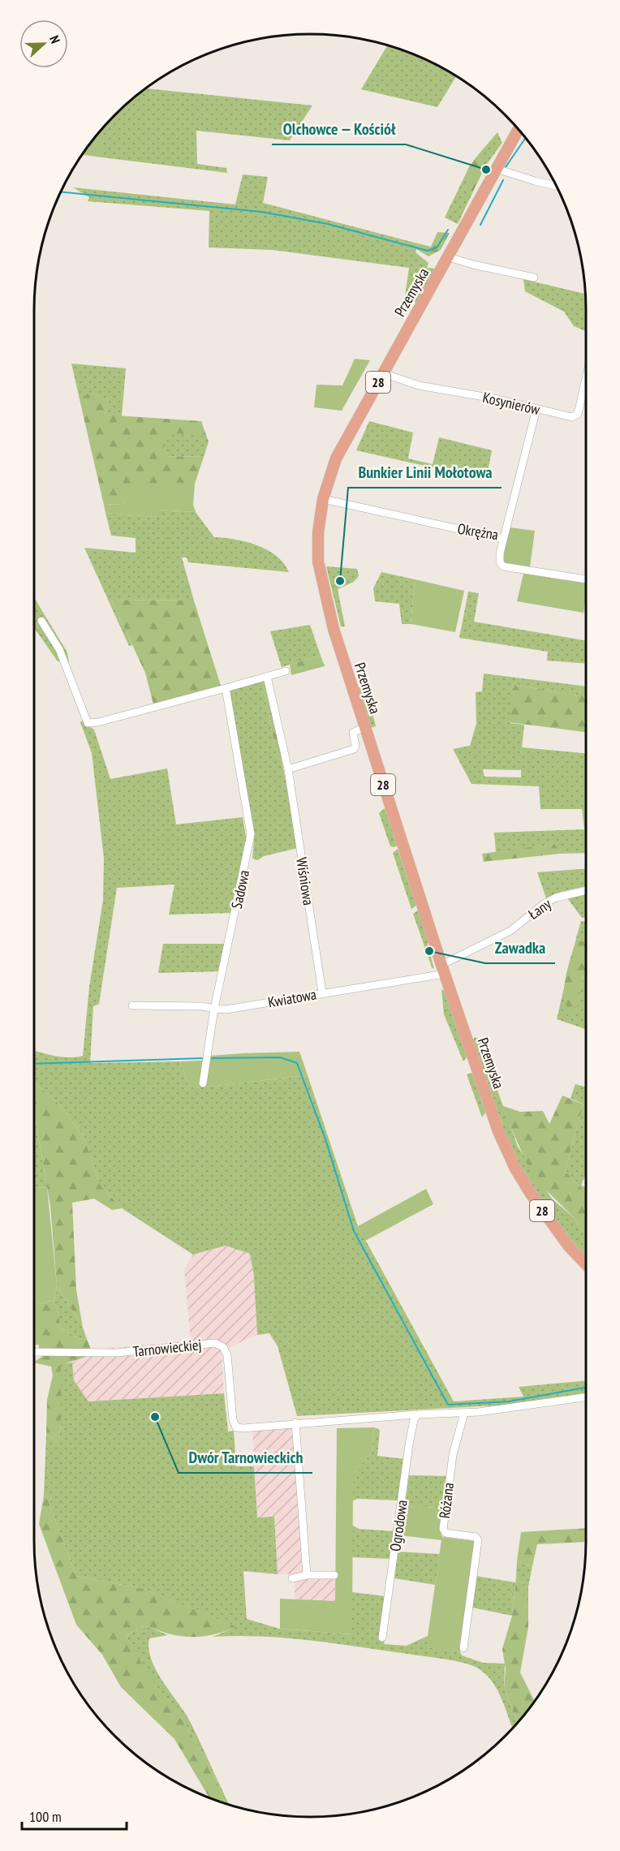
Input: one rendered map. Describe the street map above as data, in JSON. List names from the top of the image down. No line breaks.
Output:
{"streets":{"main road":["Przemyska","28"],"street":["Kosynierów","Okrężna","Wiśniowa","Sadowa","Łany","Kwiatowa","Tarnowieckiej","Różana","Ogrodowa"]},"crossings":[["Przemyska","Kosynierów"],["Przemyska","Okrężna"],["Przemyska","Łany"],["Przemyska","Kwiatowa"],["Kosynierów","Okrężna"],["Wiśniowa","Kwiatowa"],["Sadowa","Kwiatowa"],["Łany","Kwiatowa"],["Tarnowieckiej","Różana"],["Tarnowieckiej","Ogrodowa"]],"places":["Olchowce — Kościół","Bunkier Linii Mołotowa","Zawadka","Dwór Tarnowieckich"],"scale_bar":"100 m","north":"right"}
